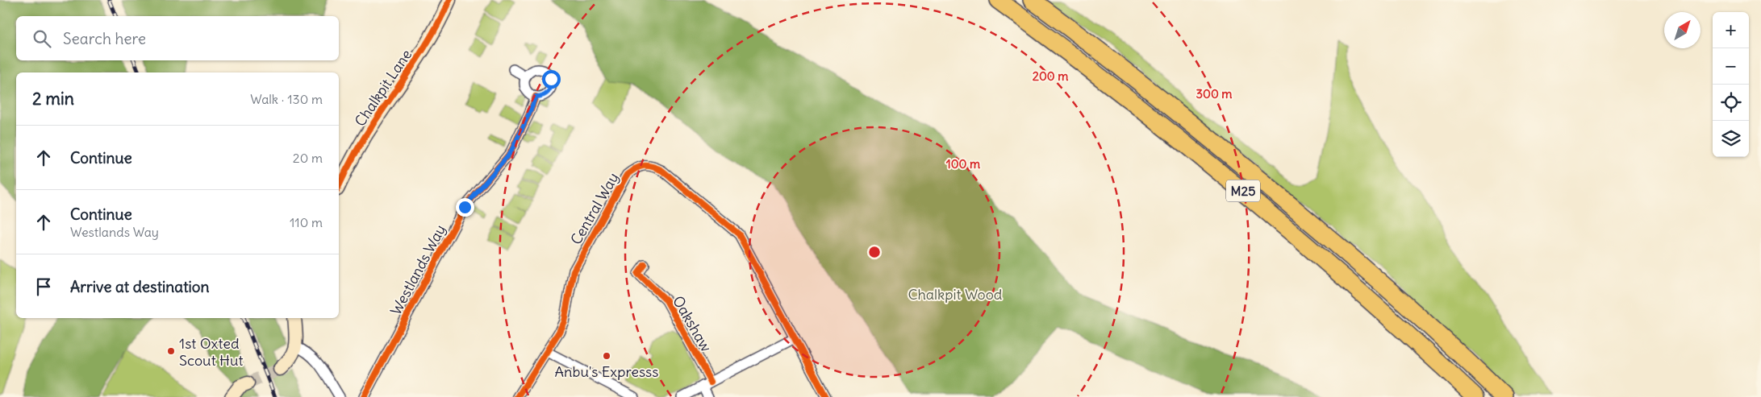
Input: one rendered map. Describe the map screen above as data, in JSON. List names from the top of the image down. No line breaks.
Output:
{"streets":{"highway":["M25"],"street":["Chalkpit Lane","Central Way","Westlands Way","Oakshaw"]},"parks":["Chalkpit Wood"],"places":["1st Oxted Scout Hut","Anbu's Expresss"],"north":"top right","page":{"map_buttons":["+","−"],"search":"Search here","heading":["2 min","Walk · 130 m"],"list":[["Continue","20 m"],["Continue","Westlands Way","110 m"],"Arrive at destination"]},"rings":["200 m","300 m","100 m"]}
